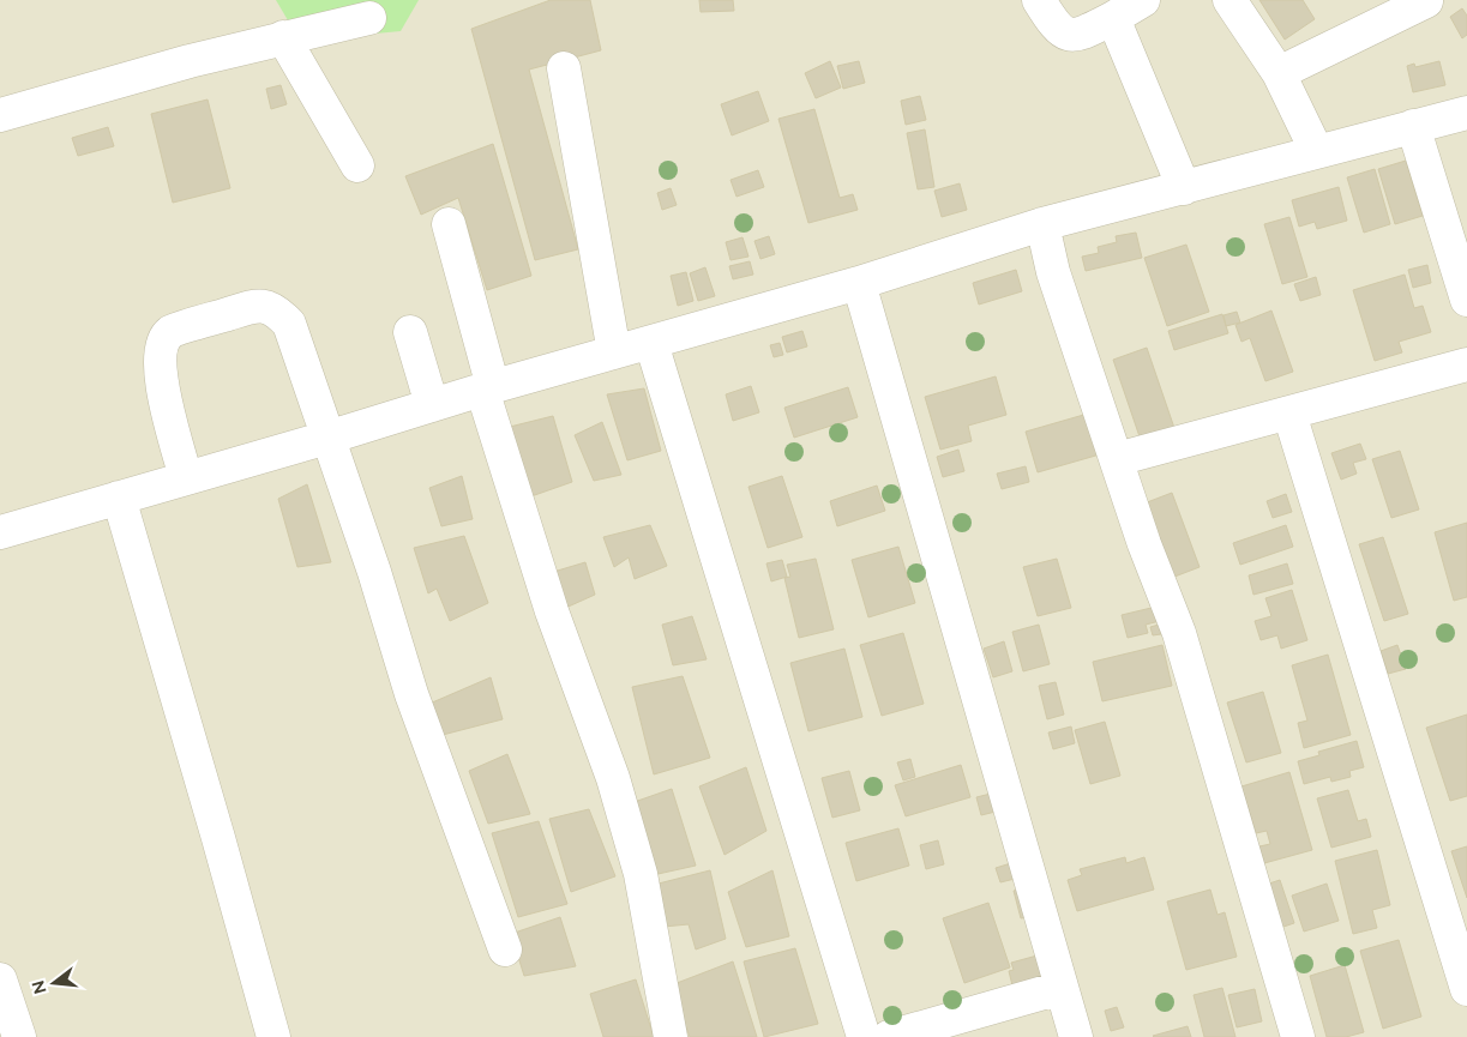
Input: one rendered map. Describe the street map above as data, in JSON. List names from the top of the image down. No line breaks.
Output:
{"north":"left"}
